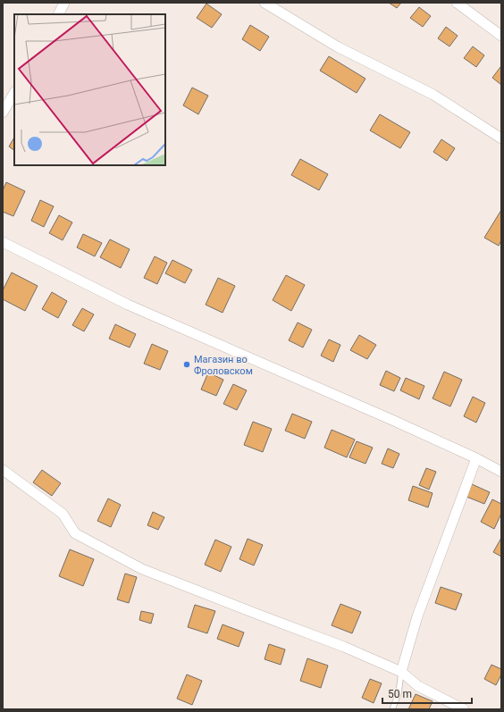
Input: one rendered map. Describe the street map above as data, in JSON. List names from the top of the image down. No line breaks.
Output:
{"places":["Магазин во Фроловском"],"scale_bar":"50 m"}
